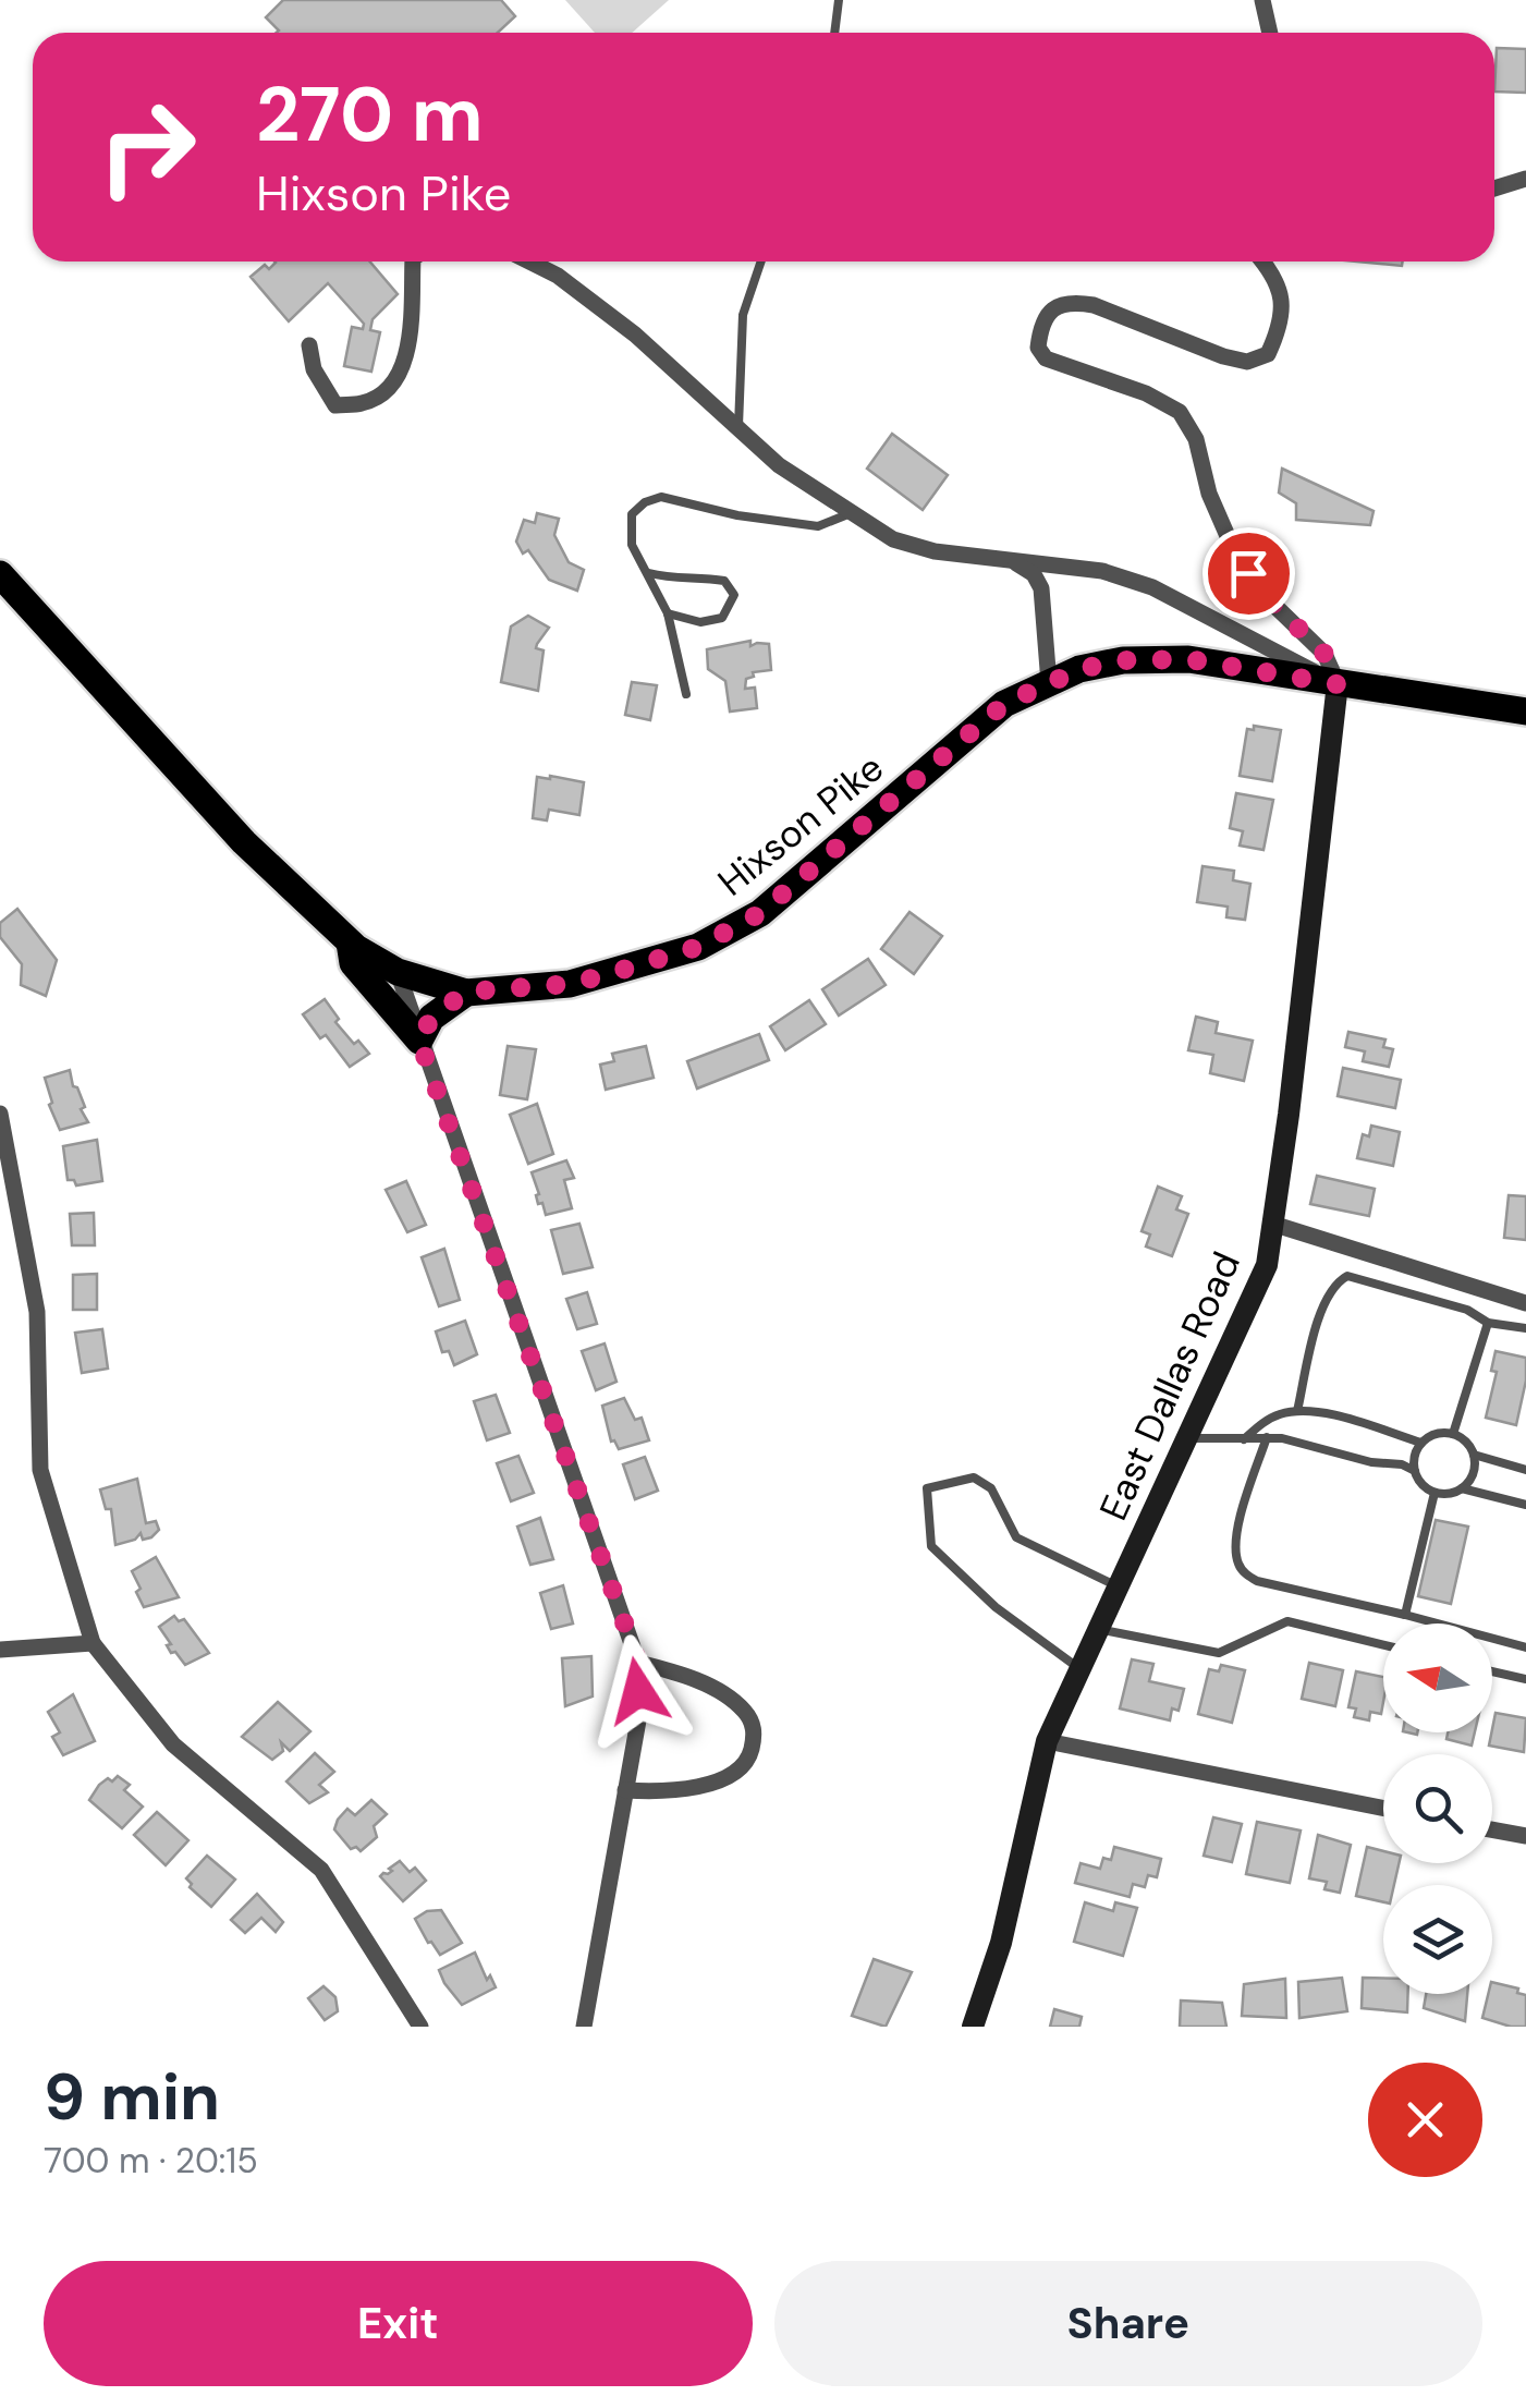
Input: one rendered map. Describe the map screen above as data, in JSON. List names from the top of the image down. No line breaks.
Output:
{"streets":{"main road":["Hixson Pike"],"street":["East Dallas Road"]},"crossings":[["Hixson Pike","East Dallas Road"]],"north":"left","page":{"turn":["270 m","Hixson Pike"],"heading":["9 min","700 m · 20:15"],"buttons":["Exit","Share"]}}
